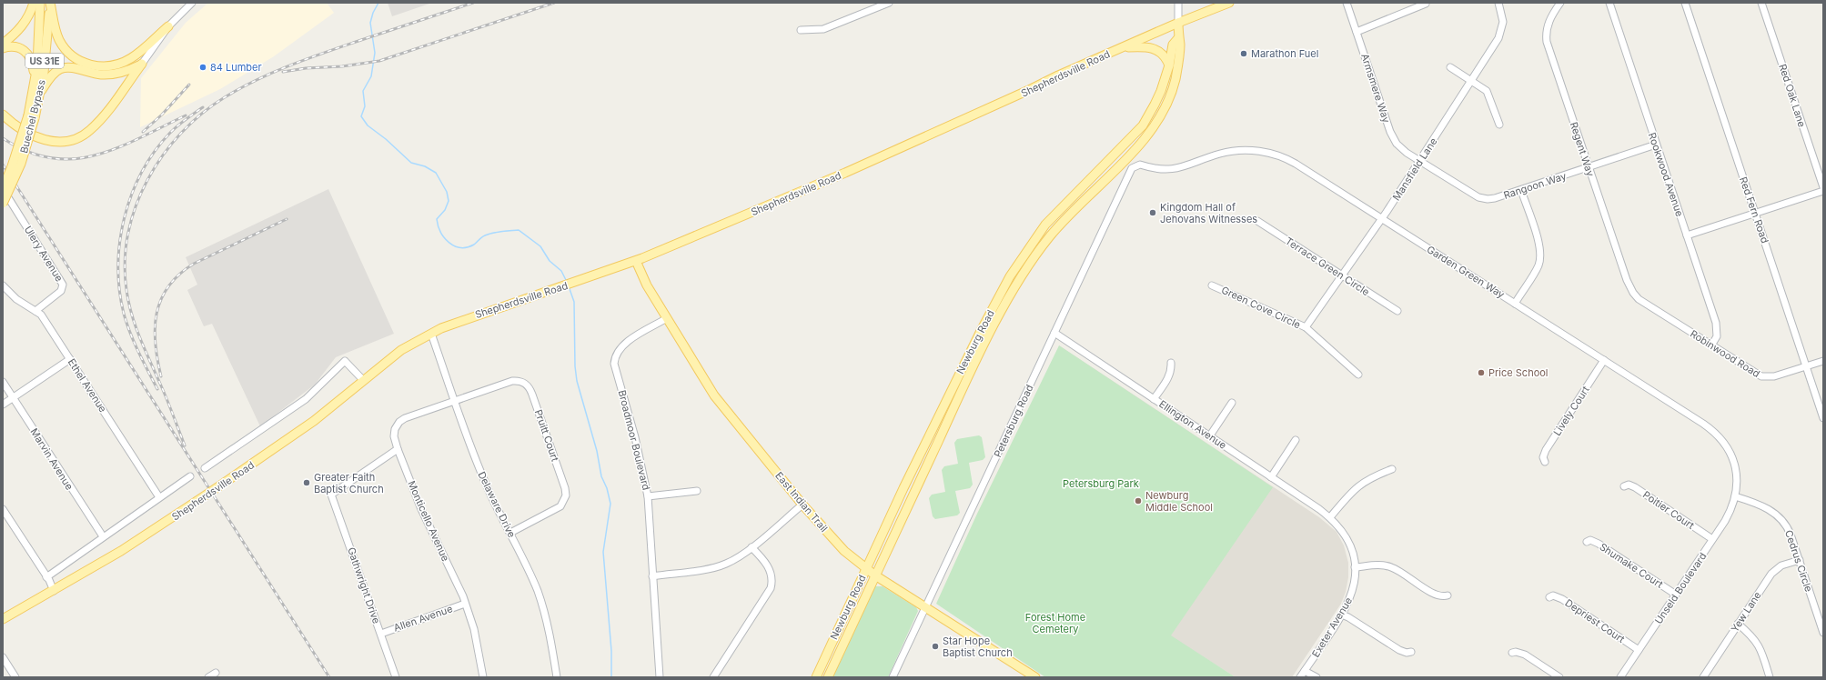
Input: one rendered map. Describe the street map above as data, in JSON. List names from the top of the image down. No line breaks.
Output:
{"streets":{"main road":["US 31E","Shepherdsville Road","Buechel Bypass","Newburg Road","East Indian Trail"],"street":["Armsmere Way","Red Oak Lane","Regent Way","Mansfield Lane","Rookwood Avenue","Rangoon Way","Red Fern Road","Ulery Avenue","Terrace Green Circle","Garden Green Way","Green Cove Circle","Robinwood Road","Ethel Avenue","Lively Court","Petersburg Road","Ellington Avenue","Pruitt Court","Broadmoor Boulevard","Marvin Avenue","Delaware Drive","Poitier Court","Monticello Avenue","Cedrus Circle","Shumake Court","Gathwright Drive","Unseld Boulevard","Yew Lane","Allen Avenue","Depriest Court","Exeter Avenue"]},"crossings":[["Shepherdsville Road","Newburg Road"],["Shepherdsville Road","East Indian Trail"],["Shepherdsville Road","Delaware Drive"],["Armsmere Way","Mansfield Lane"],["Armsmere Way","Rangoon Way"],["Buechel Bypass","Ulery Avenue"],["Regent Way","Rangoon Way"],["Regent Way","Robinwood Road"],["Mansfield Lane","Rangoon Way"],["Mansfield Lane","Terrace Green Circle"],["Mansfield Lane","Garden Green Way"],["Mansfield Lane","Green Cove Circle"],["Rookwood Avenue","Rangoon Way"],["Rookwood Avenue","Robinwood Road"],["Red Fern Road","Robinwood Road"],["Ulery Avenue","Ethel Avenue"],["Garden Green Way","Lively Court"],["Garden Green Way","Petersburg Road"],["Garden Green Way","Cedrus Circle"],["Garden Green Way","Unseld Boulevard"],["Newburg Road","East Indian Trail"],["Petersburg Road","Ellington Avenue"],["Petersburg Road","East Indian Trail"],["Ellington Avenue","Exeter Avenue"],["Pruitt Court","Delaware Drive"],["Pruitt Court","Monticello Avenue"],["Broadmoor Boulevard","East Indian Trail"],["Delaware Drive","Monticello Avenue"],["Poitier Court","Unseld Boulevard"],["Monticello Avenue","Gathwright Drive"],["Monticello Avenue","Allen Avenue"],["Cedrus Circle","Unseld Boulevard"],["Cedrus Circle","Yew Lane"],["Shumake Court","Unseld Boulevard"],["Gathwright Drive","Allen Avenue"],["Unseld Boulevard","Depriest Court"]],"parks":["Petersburg Park","Forest Home Cemetery"],"places":["Marathon Fuel","84 Lumber","Kingdom Hall of Jehovahs Witnesses","Price School","Greater Faith Baptist Church","Newburg Middle School","Star Hope Baptist Church"]}
